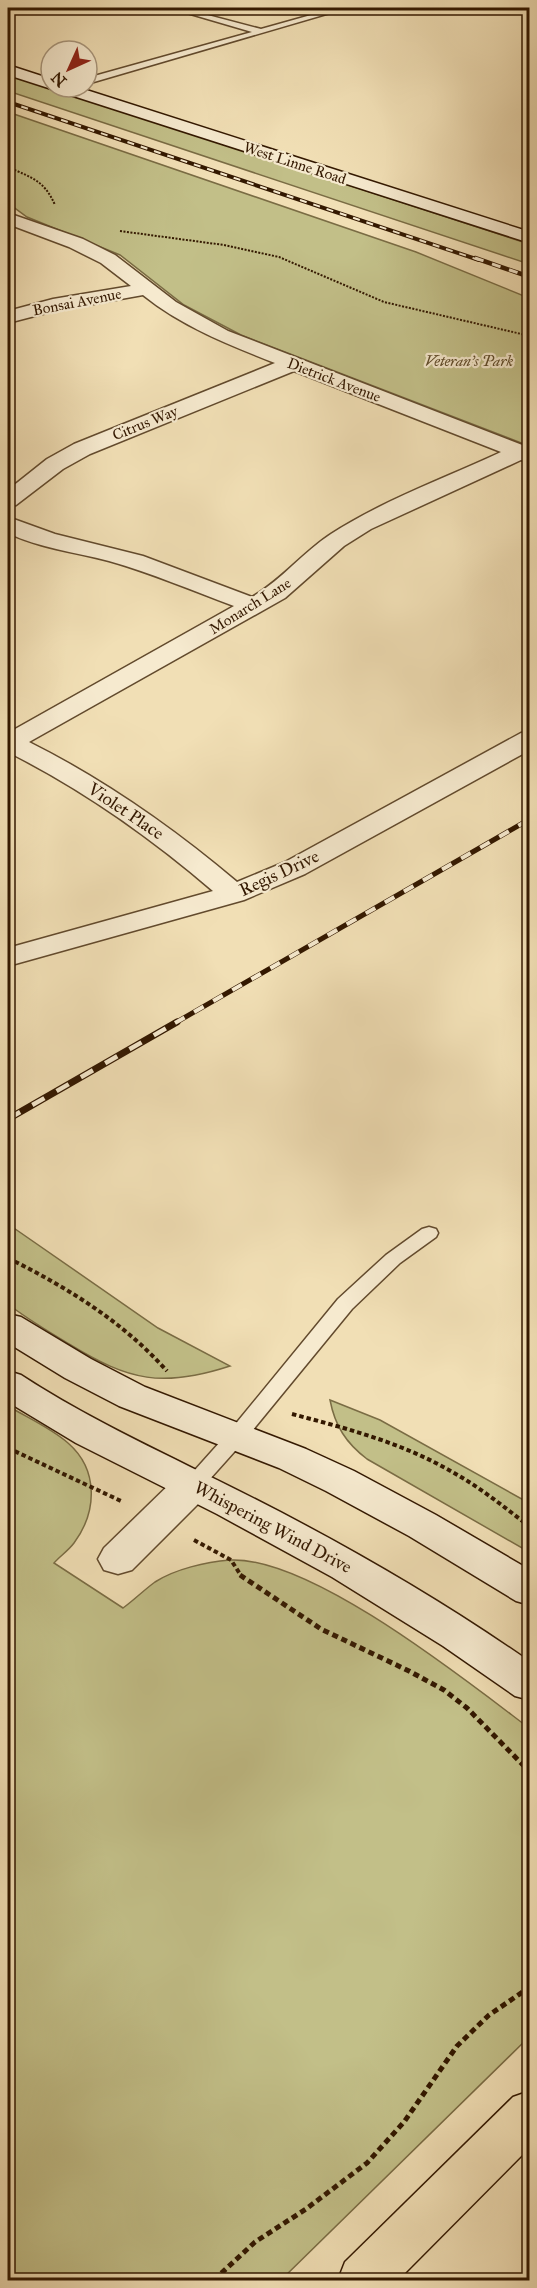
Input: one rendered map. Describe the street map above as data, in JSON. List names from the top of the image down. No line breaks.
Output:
{"streets":{"street":["West Linne Road","Bonsai Avenue","Dietrick Avenue","Citrus Way","Monarch Lane","Violet Place","Regis Drive","Whispering Wind Drive"]},"crossings":[["Bonsai Avenue","Dietrick Avenue"],["Dietrick Avenue","Citrus Way"],["Dietrick Avenue","Monarch Lane"],["Monarch Lane","Violet Place"],["Violet Place","Regis Drive"]],"parks":["Veteran's Park"],"north":"bottom left"}
